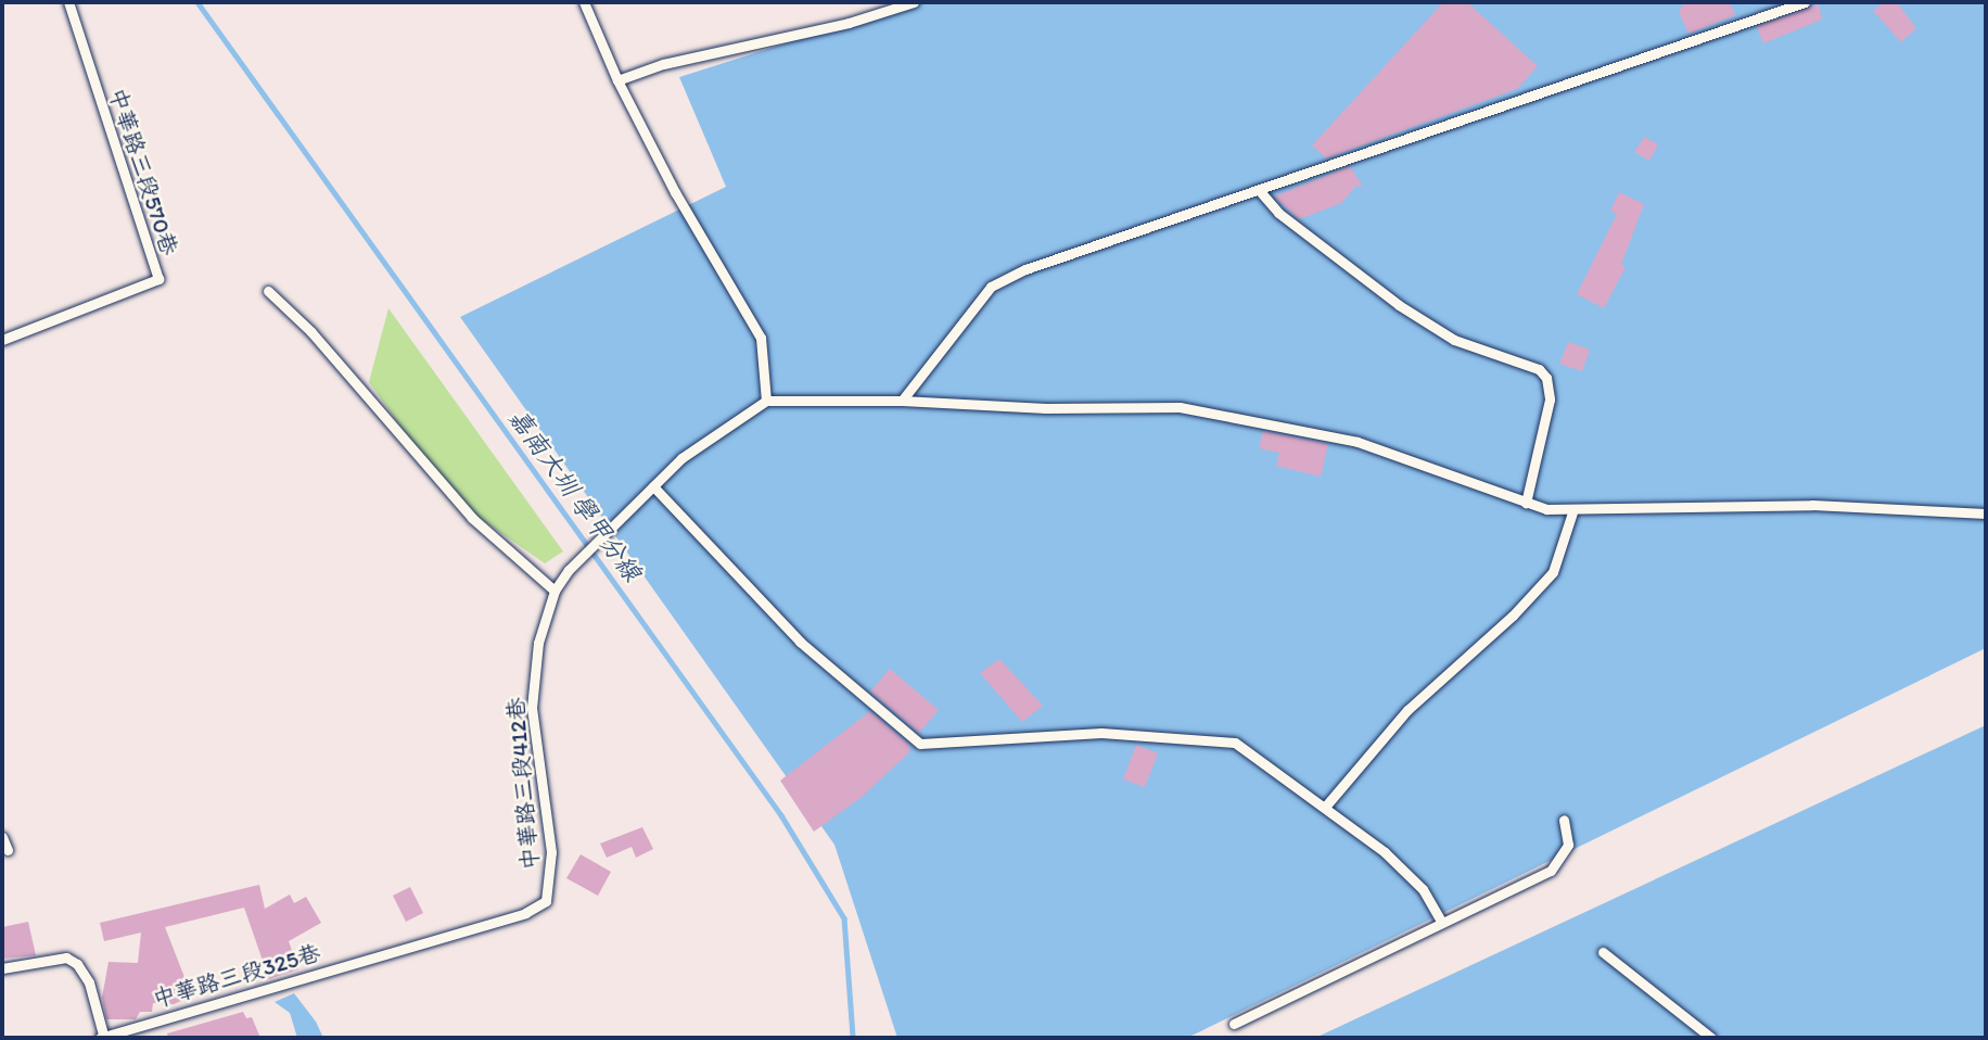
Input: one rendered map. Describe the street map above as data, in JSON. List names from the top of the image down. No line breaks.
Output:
{"streets":{"lane":["中華路三段570巷","中華路三段412巷","中華路三段325巷"]},"crossings":[["中華路三段412巷","中華路三段325巷"]],"water":["嘉南大圳 學甲分線"]}
